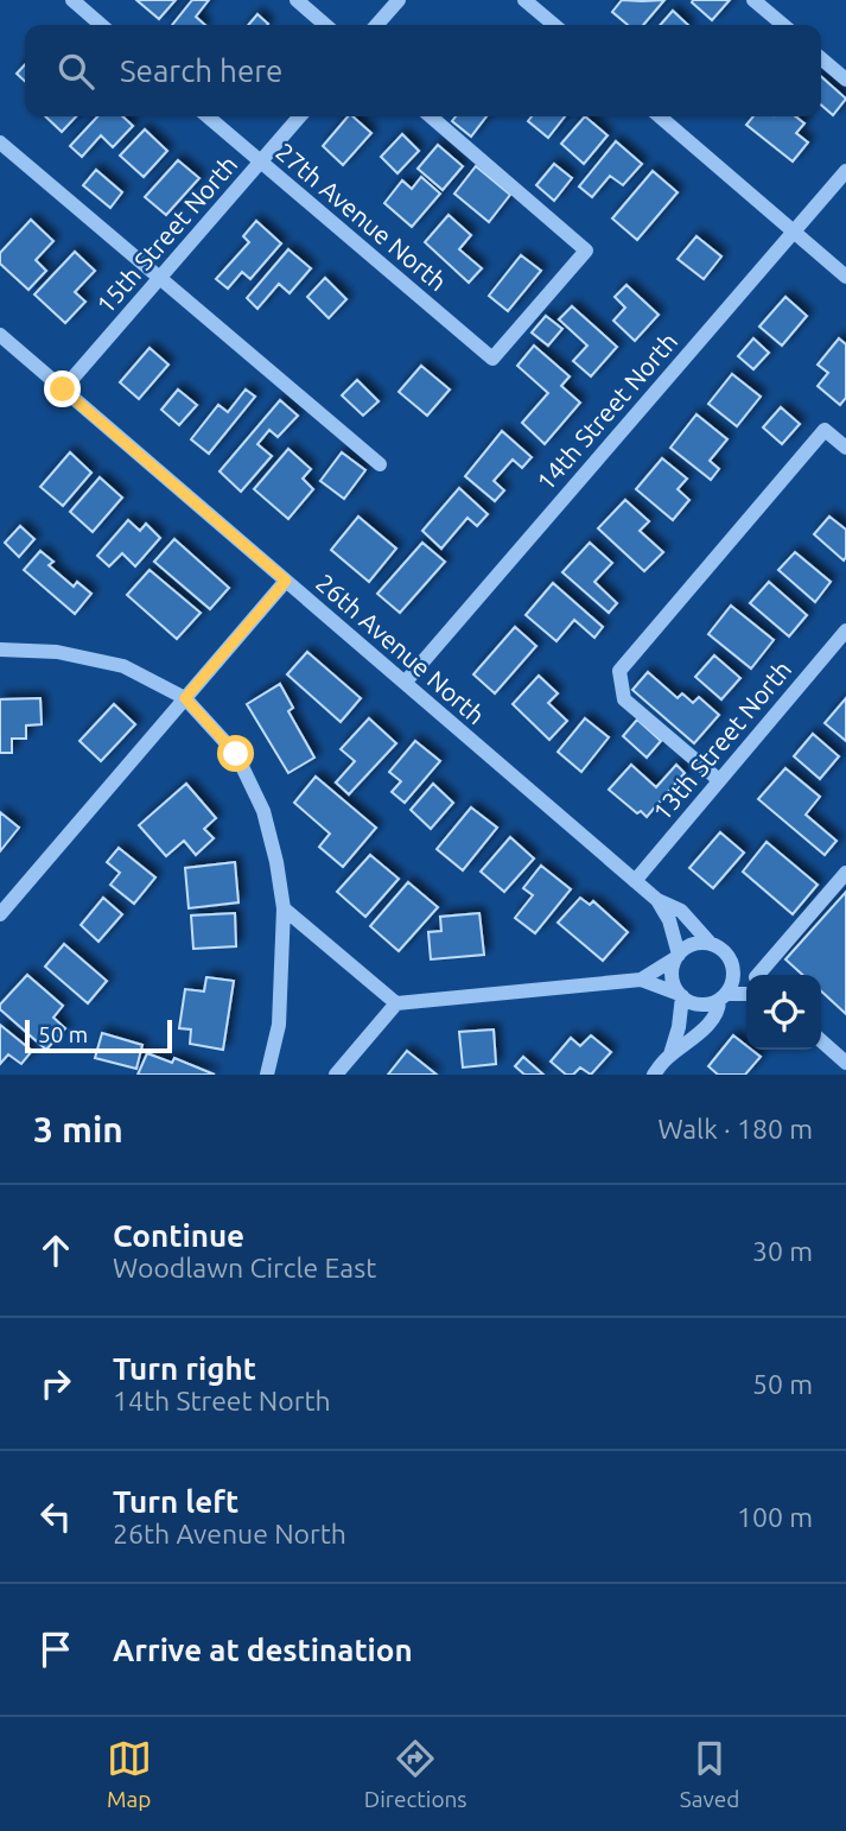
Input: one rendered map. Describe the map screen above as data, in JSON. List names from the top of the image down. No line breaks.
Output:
{"streets":{"street":["27th Avenue North","15th Street North","14th Street North","26th Avenue North","13th Street North"]},"crossings":[["27th Avenue North","15th Street North"],["15th Street North","26th Avenue North"],["14th Street North","26th Avenue North"],["26th Avenue North","13th Street North"]],"scale_bar":"50 m","page":{"search":"Search here","scale":"50 m","heading":["3 min","Walk · 180 m"],"list":[["Continue","Woodlawn Circle East","30 m"],["Turn right","14th Street North","50 m"],["Turn left","26th Avenue North","100 m"],"Arrive at destination"],"nav":["Map","Directions","Saved"]}}
